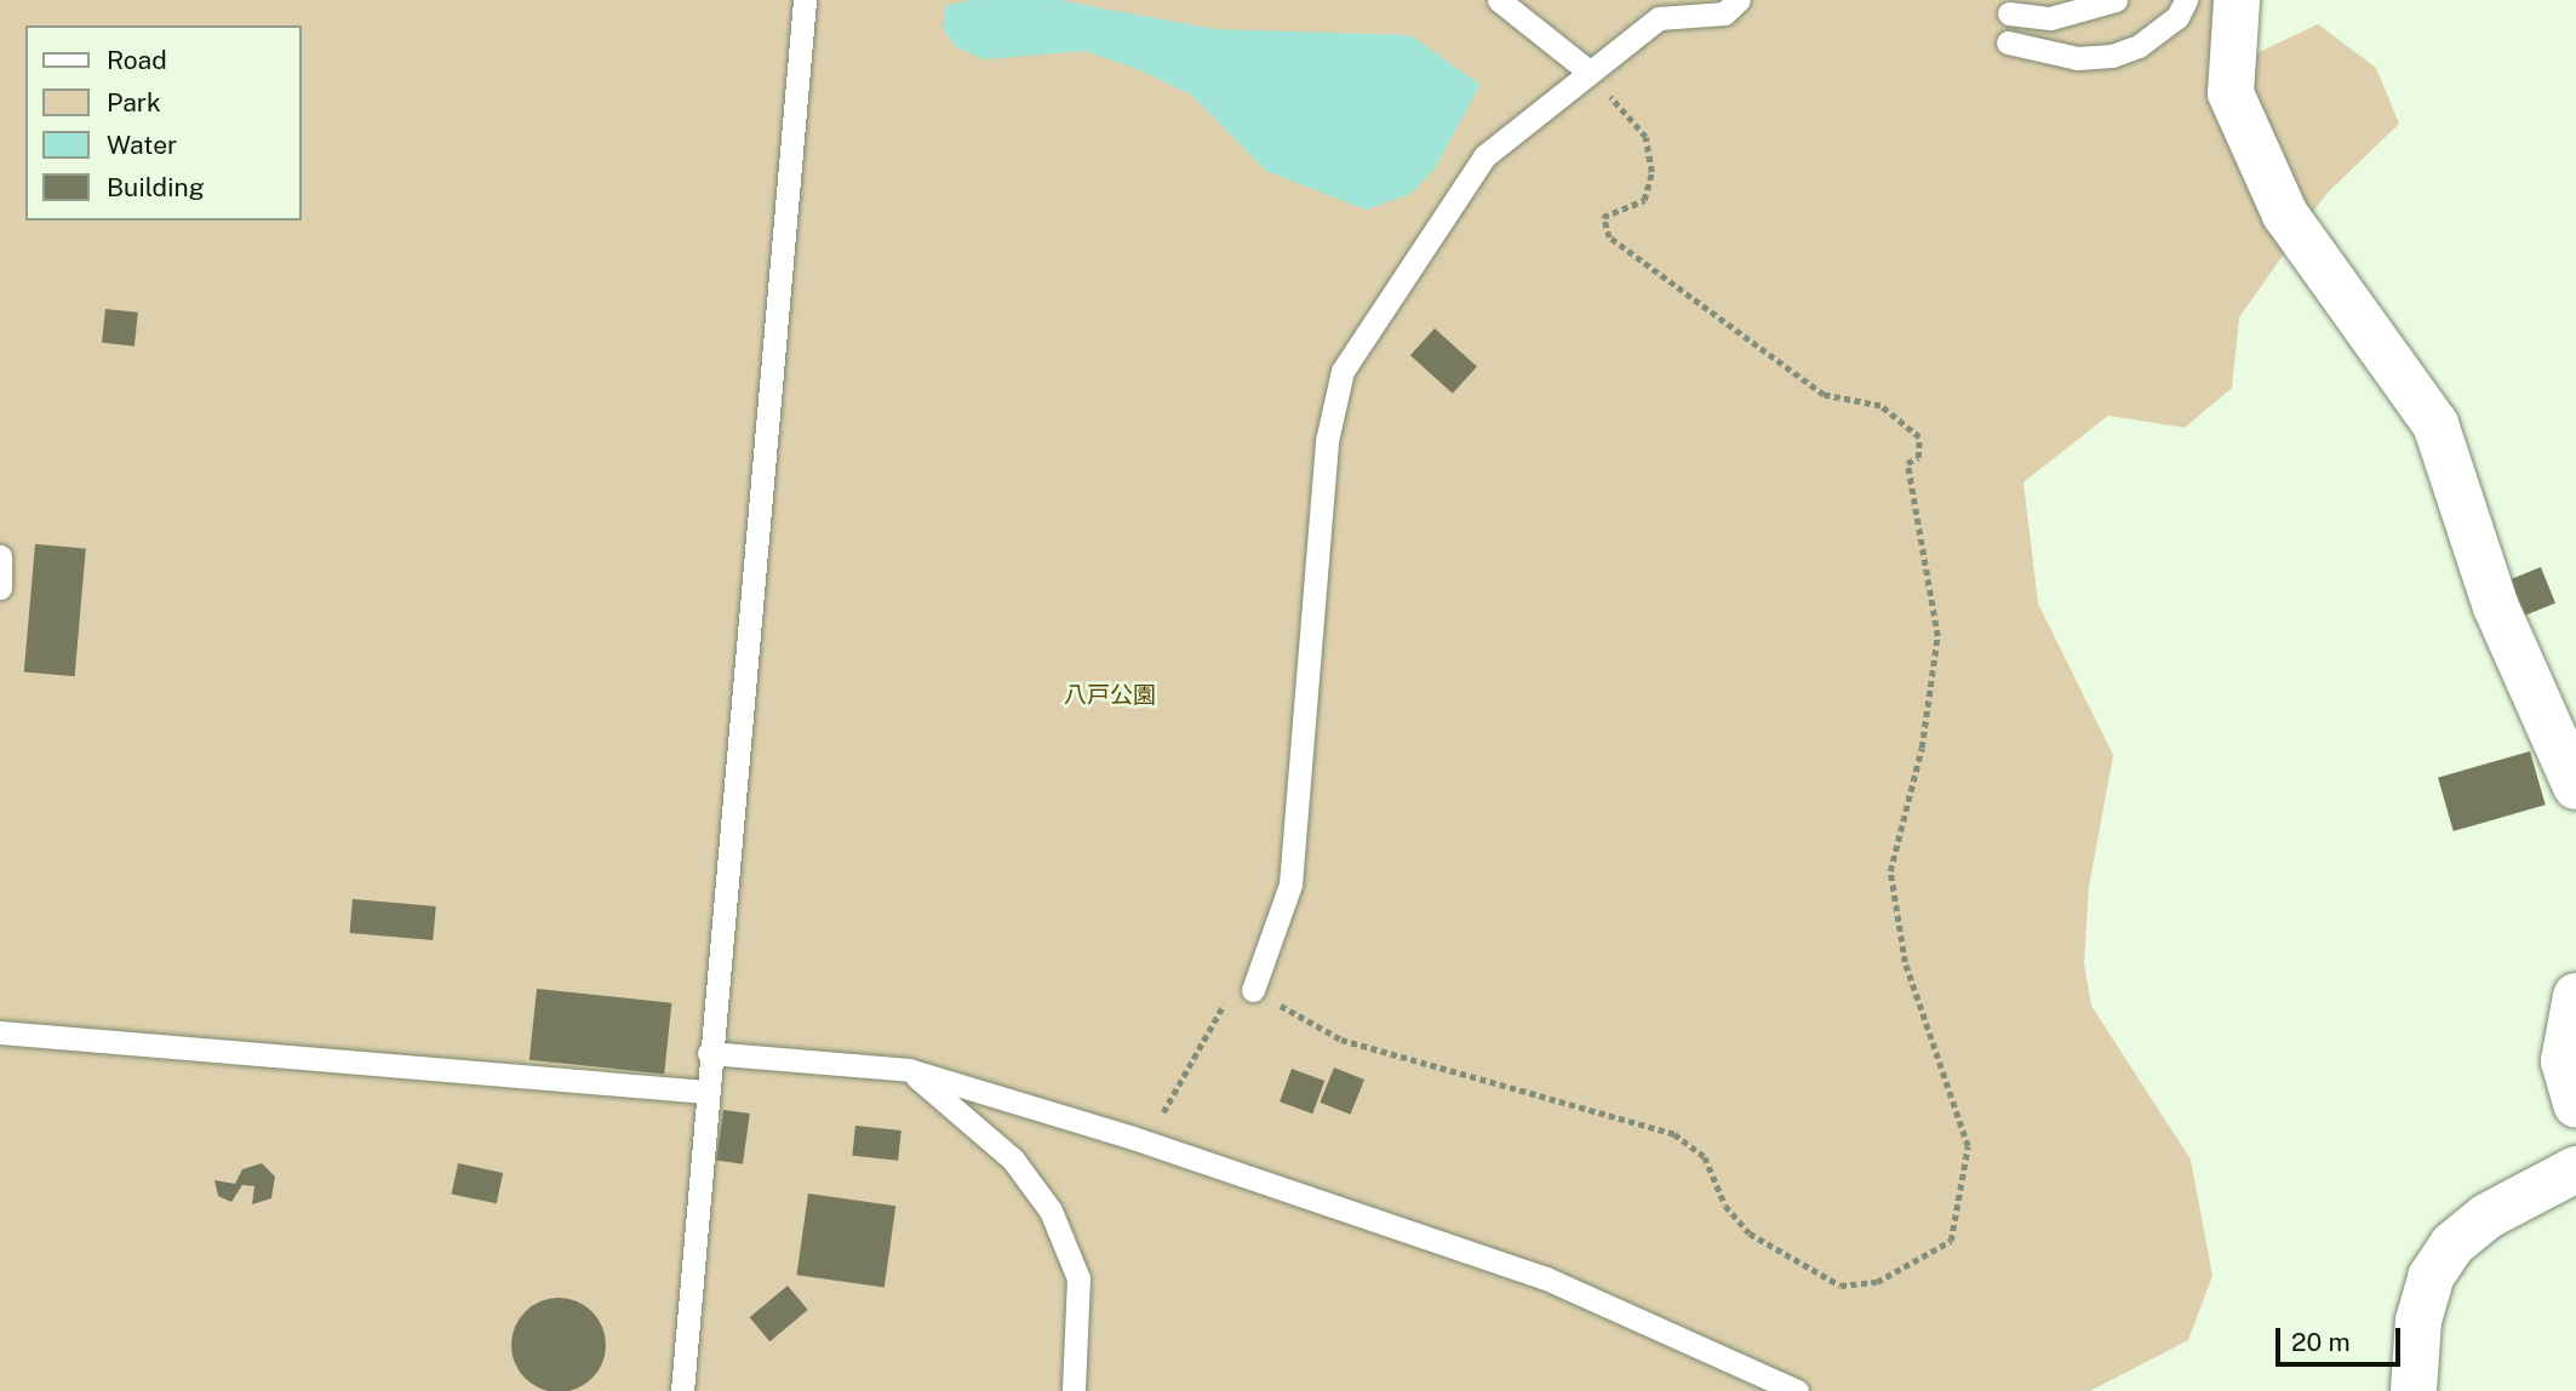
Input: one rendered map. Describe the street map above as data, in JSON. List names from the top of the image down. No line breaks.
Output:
{"parks":["八戸公園"],"legend":["Road","Park","Water","Building"],"scale_bar":"20 m"}
